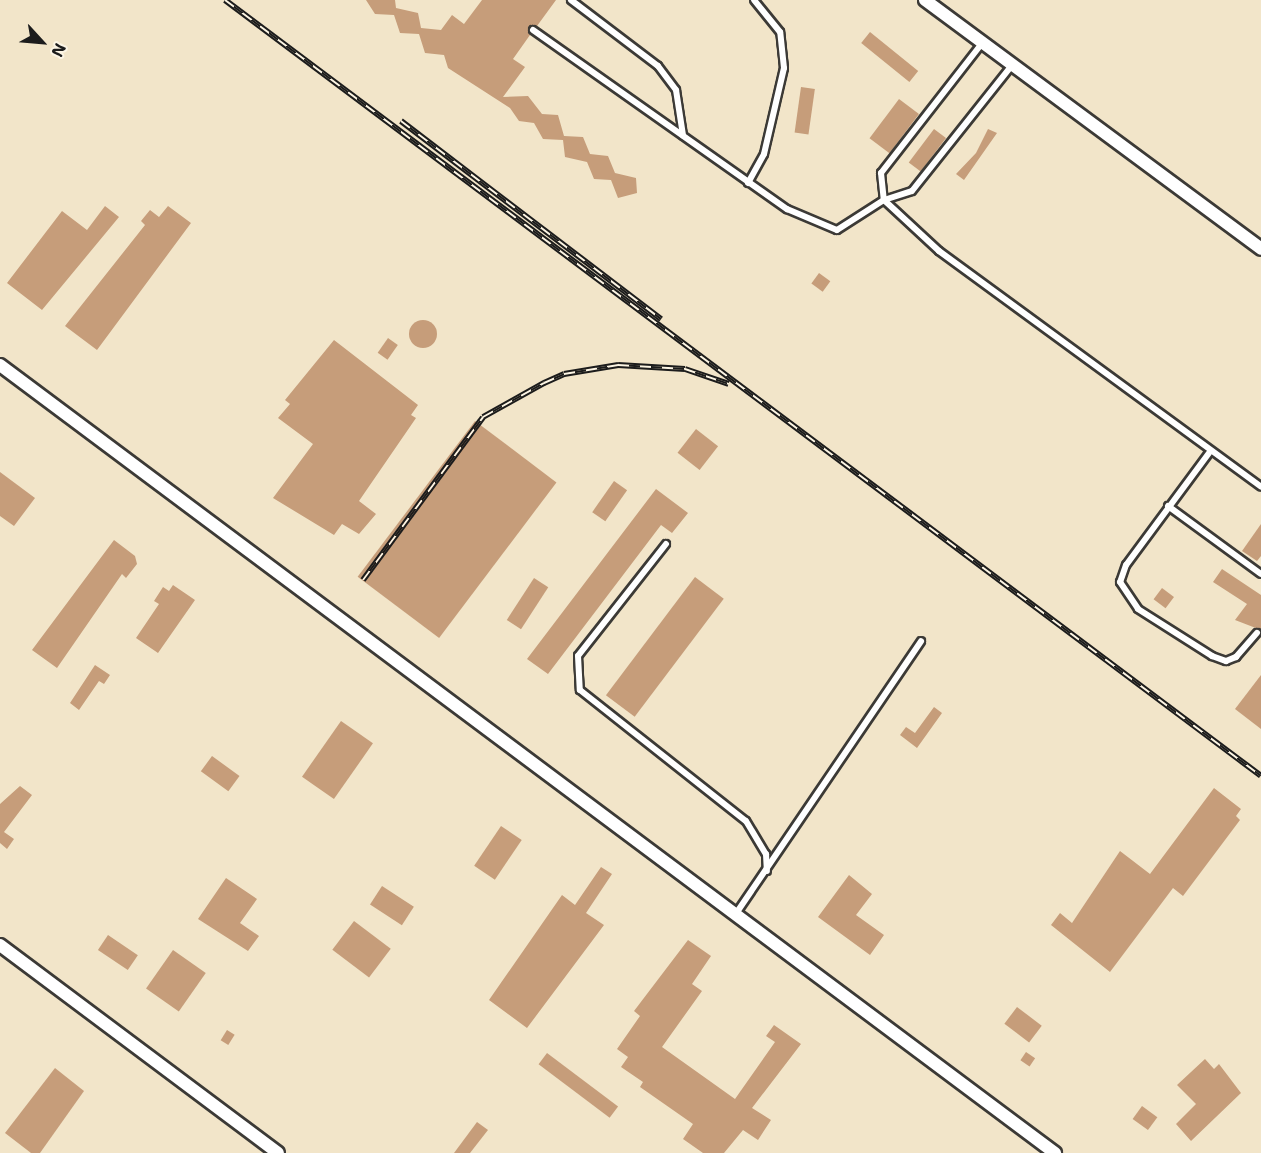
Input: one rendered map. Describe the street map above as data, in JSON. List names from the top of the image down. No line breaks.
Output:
{"north":"bottom right"}
